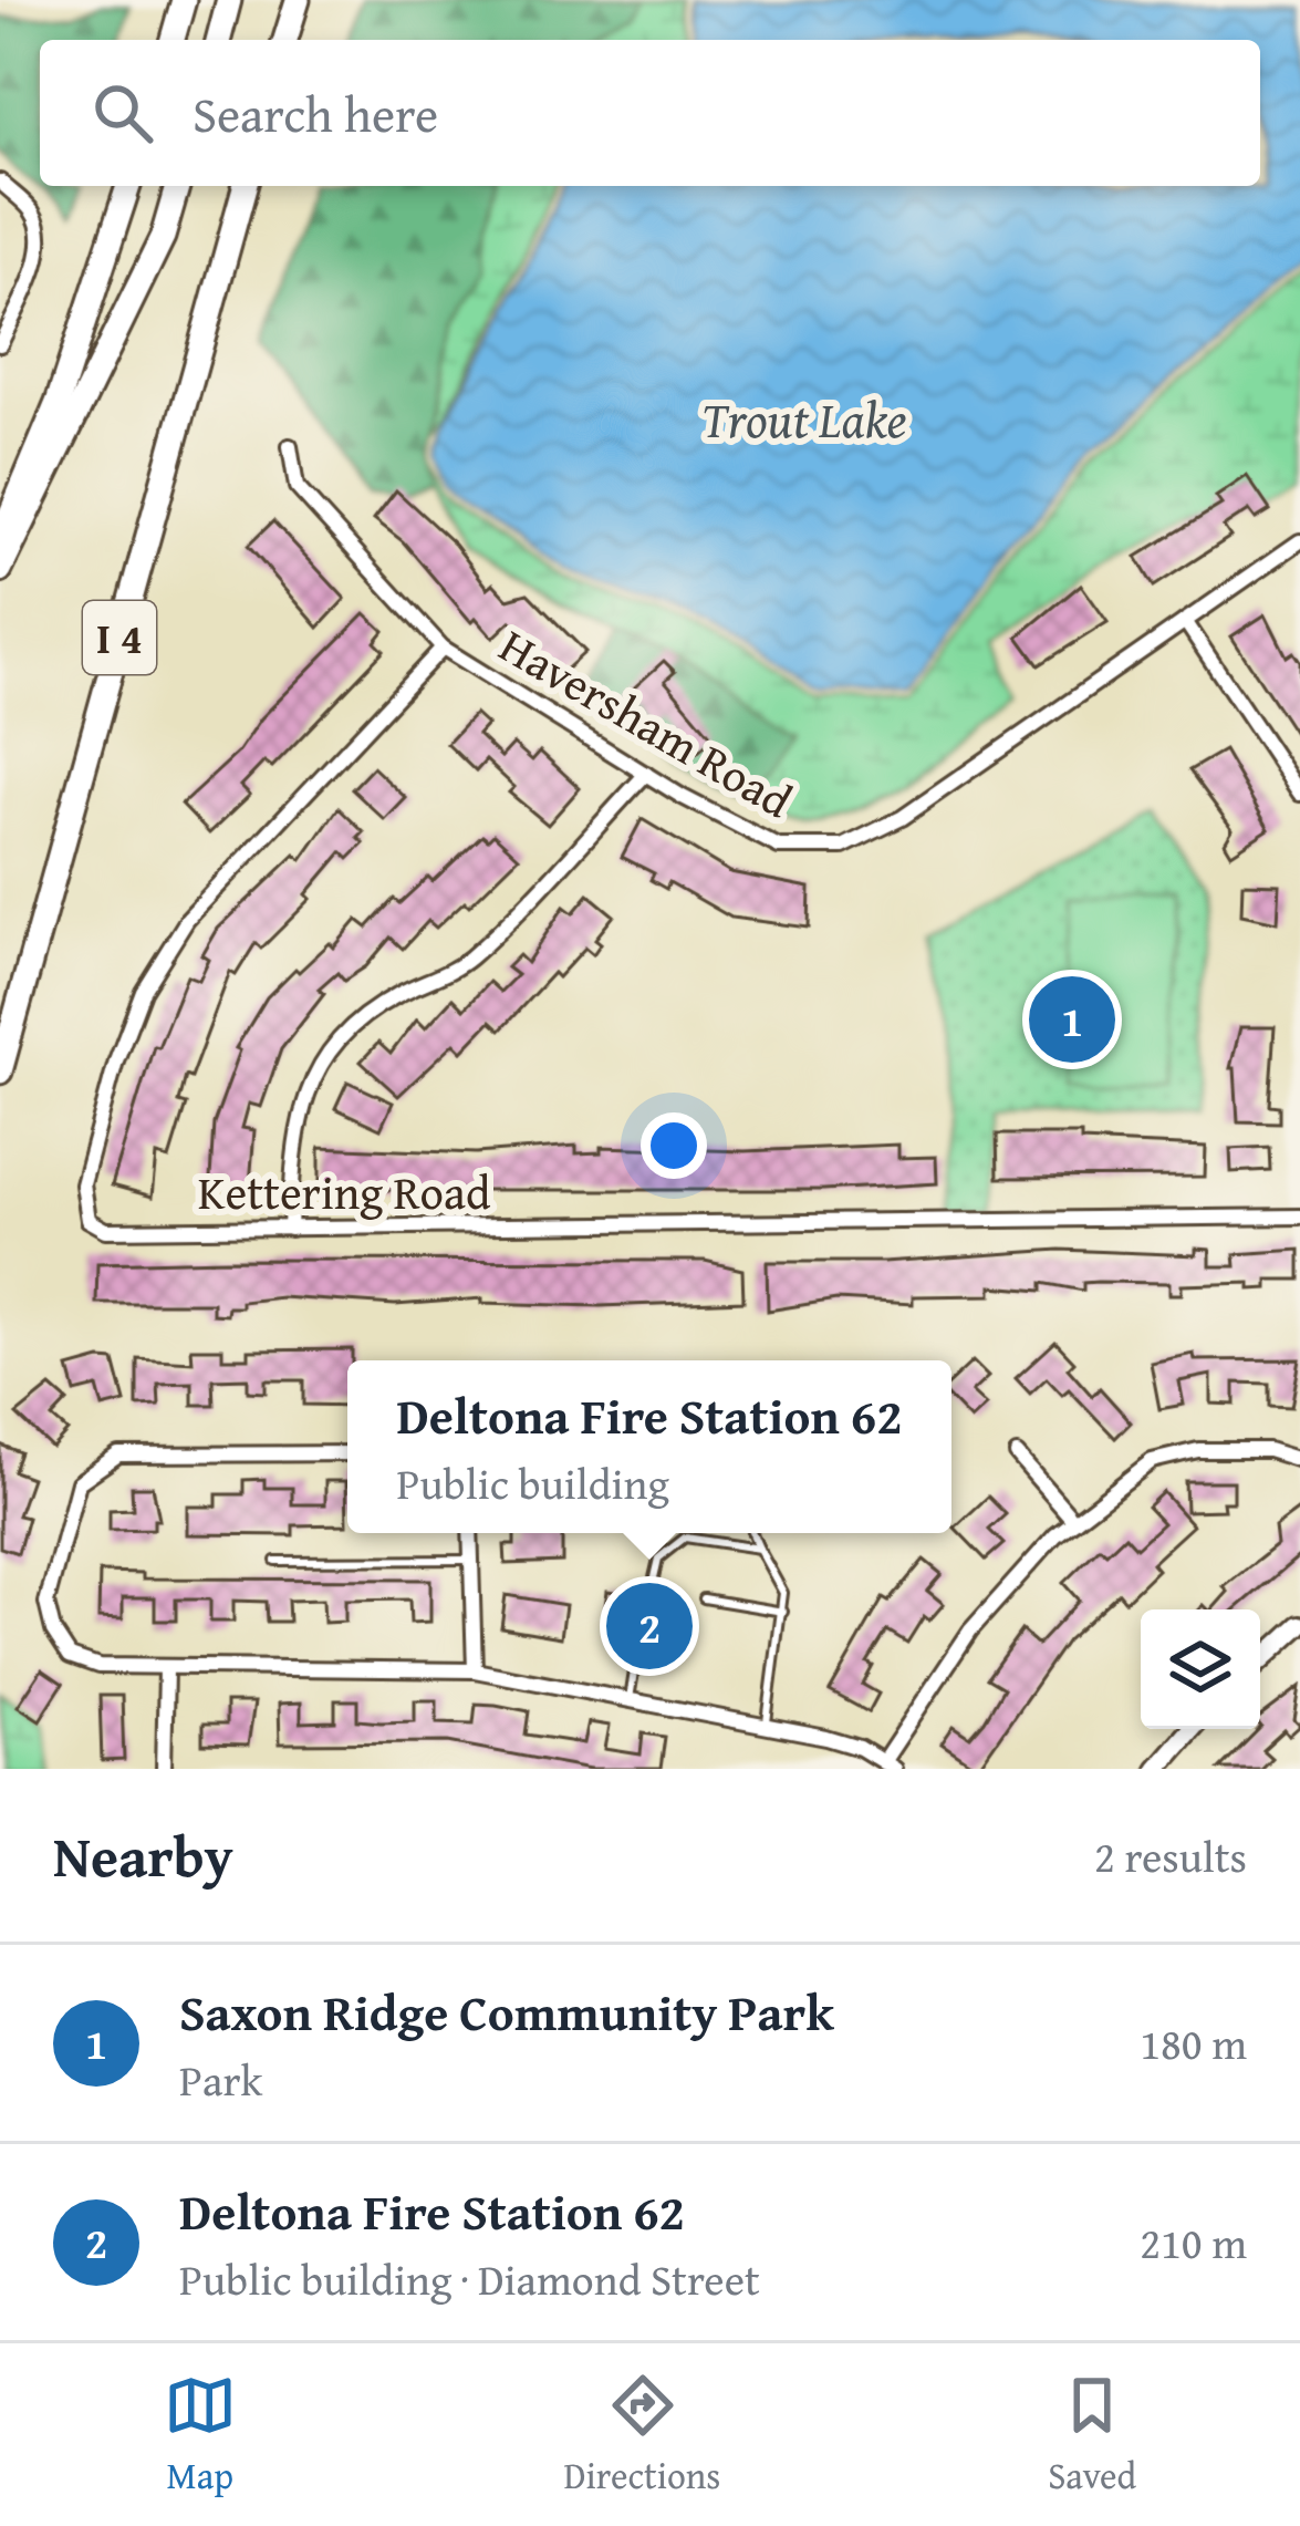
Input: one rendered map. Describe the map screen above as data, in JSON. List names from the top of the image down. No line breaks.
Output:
{"streets":{"highway":["I 4"],"street":["Haversham Road","Kettering Road"]},"crossings":[["Haversham Road","Kettering Road"]],"water":["Trout Lake"],"page":{"search":"Search here","pins":["1","2"],"popup":["Deltona Fire Station 62","Public building"],"heading":["Nearby","2 results"],"list":[{"mark":"1","name":"Saxon Ridge Community Park","note":"Park","value":"180 m"},{"mark":"2","name":"Deltona Fire Station 62","note":"Public building · Diamond Street","value":"210 m"}],"nav":["Map","Directions","Saved"]}}
